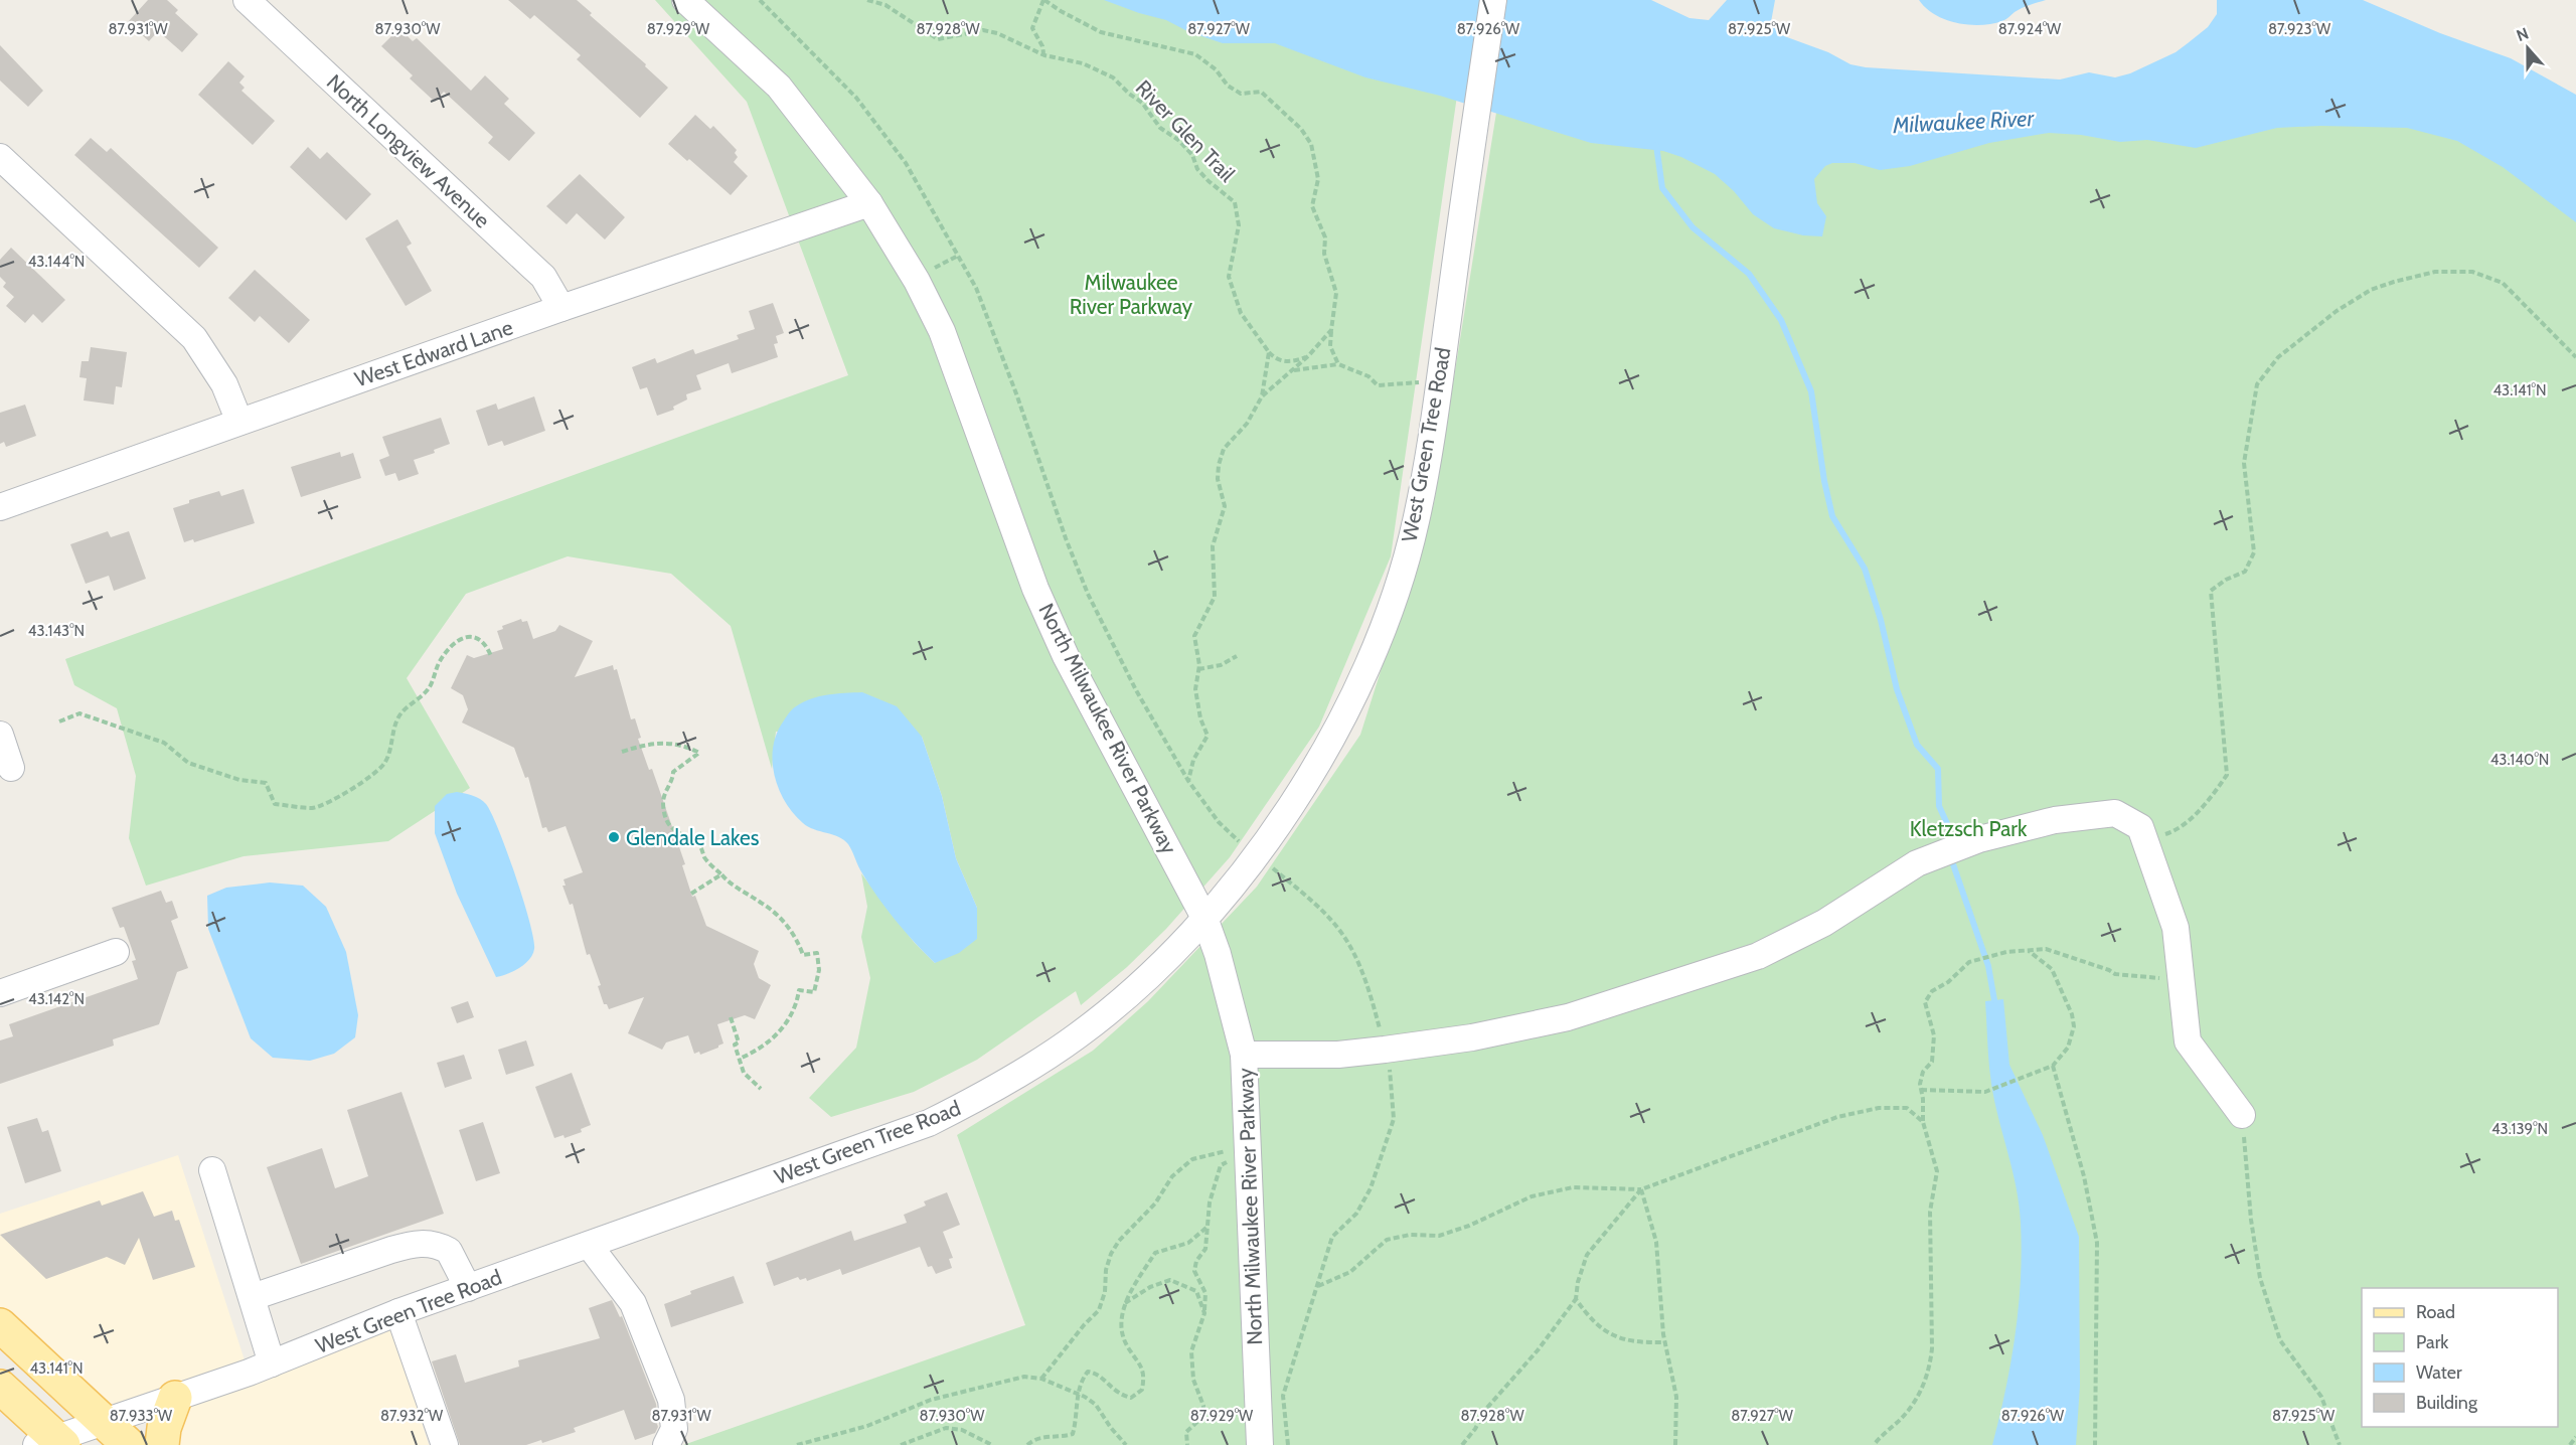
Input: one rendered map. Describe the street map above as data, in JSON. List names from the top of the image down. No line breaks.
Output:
{"streets":{"street":["North Longview Avenue","West Edward Lane","West Green Tree Road","North Milwaukee River Parkway"],"path":["River Glen Trail"]},"crossings":[["North Longview Avenue","West Edward Lane"],["West Edward Lane","North Milwaukee River Parkway"],["West Green Tree Road","North Milwaukee River Parkway"]],"water":["Milwaukee River"],"parks":["Milwaukee River Parkway","Kletzsch Park"],"places":["Glendale Lakes"],"legend":["Road","Park","Water","Building"],"north":"top","coordinates":["87.931°W","87.930°W","87.929°W","87.928°W","87.927°W","87.926°W","87.925°W","87.924°W","87.923°W","43.144°N","43.141°N","43.143°N","43.140°N","43.142°N","43.139°N","87.933°W","87.932°W"]}
